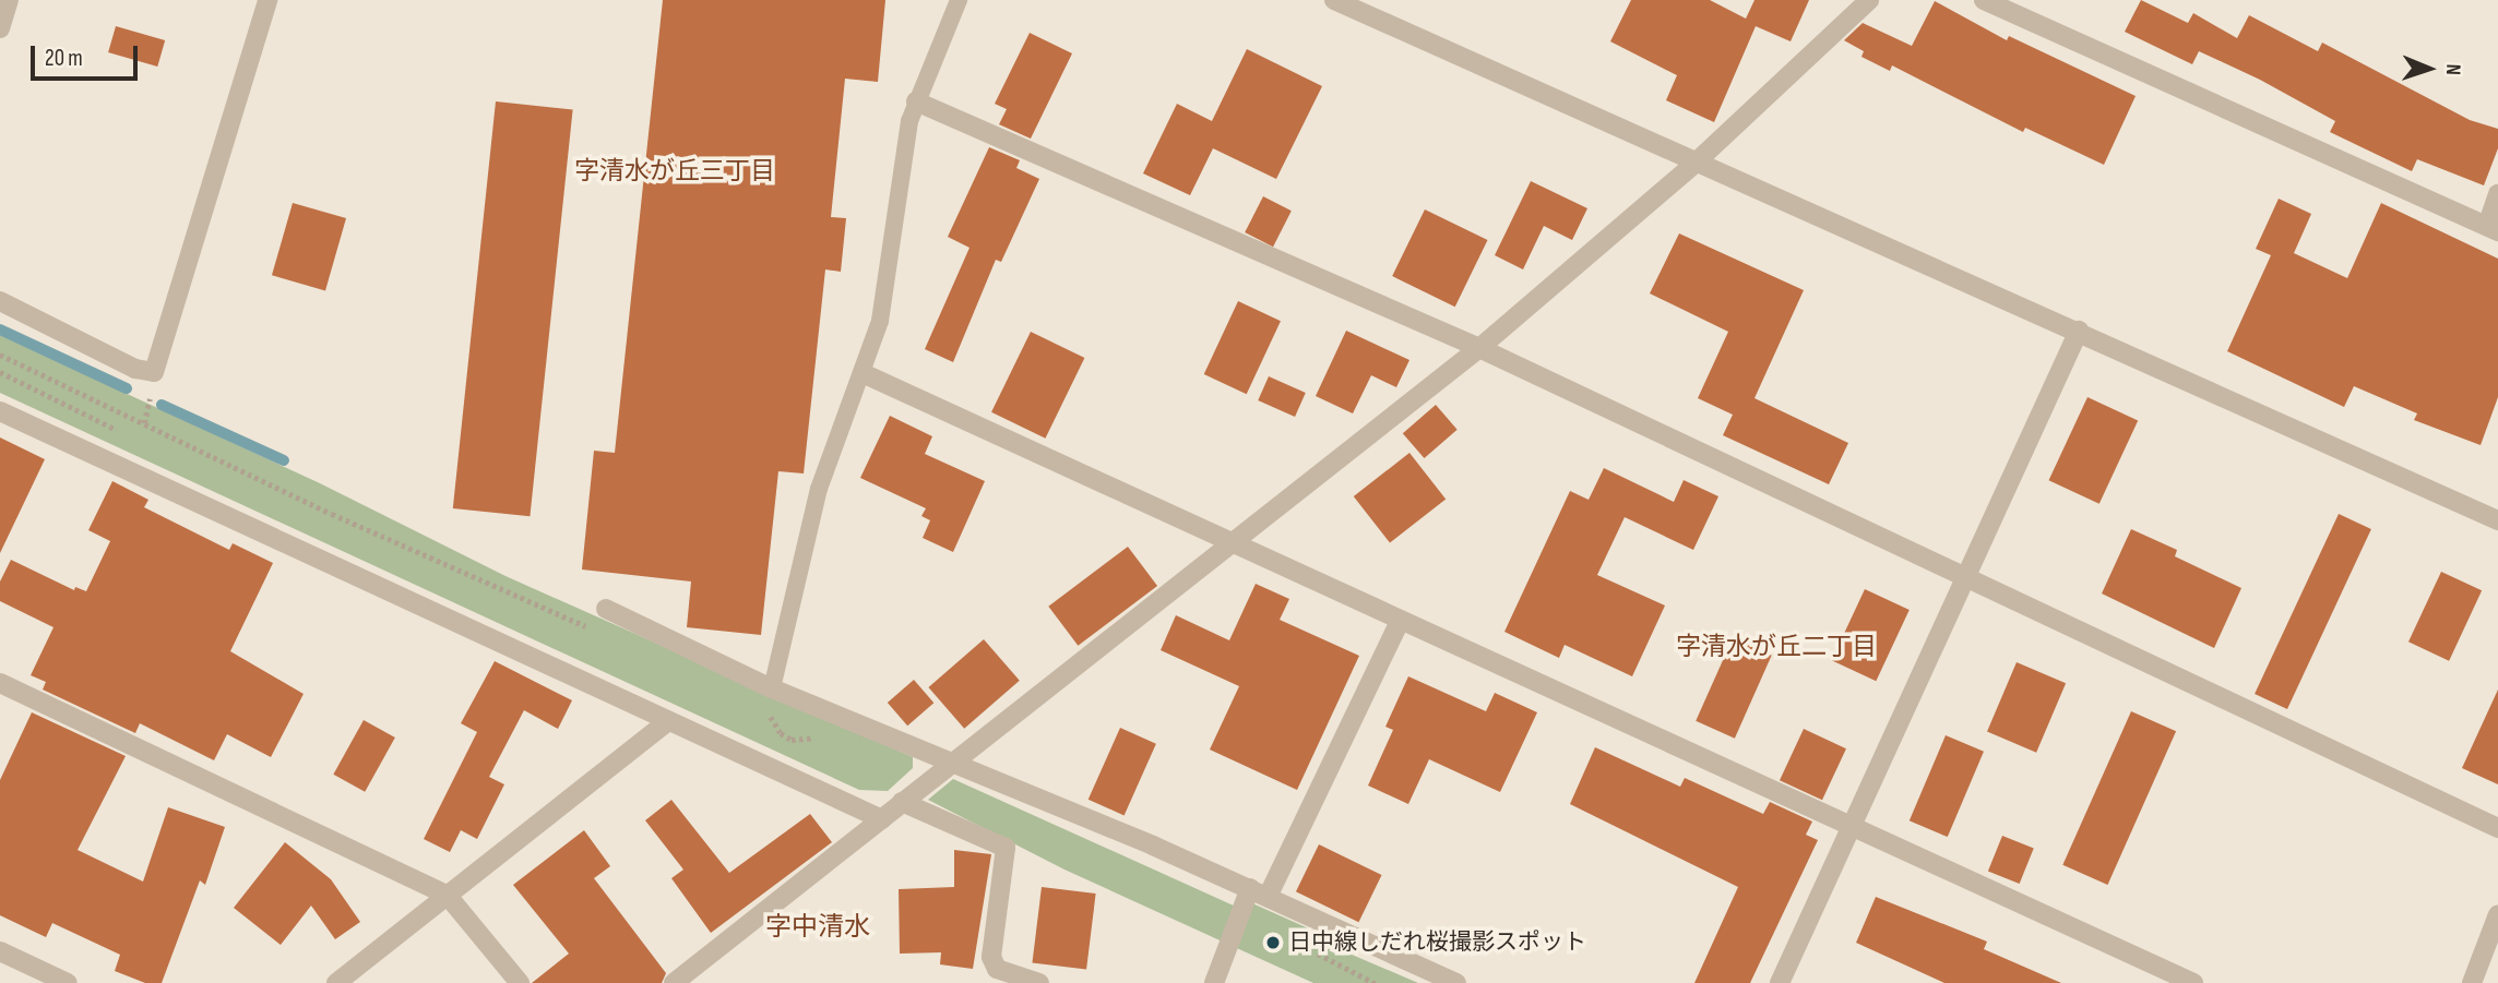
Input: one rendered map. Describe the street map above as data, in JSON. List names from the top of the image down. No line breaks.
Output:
{"districts":["字清水が丘三丁目","字清水が丘二丁目","字中清水"],"places":["日中線しだれ桜撮影スポット"],"scale_bar":"20 m","north":"right"}
